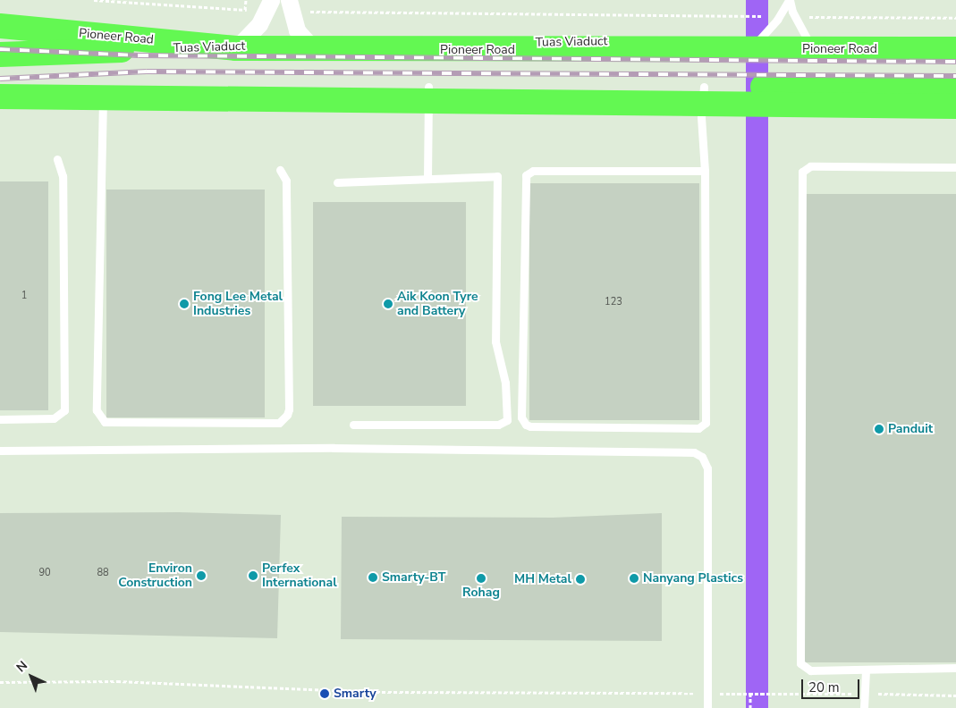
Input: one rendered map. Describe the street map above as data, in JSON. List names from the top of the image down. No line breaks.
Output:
{"streets":{"main road":["Pioneer Road","Tuas Viaduct"]},"places":["Fong Lee Metal Industries","Aik Koon Tyre and Battery","Panduit","Environ Construction","Perfex International","Smarty-BT","Rohag","Nanyang Plastics","MH Metal","Smarty"],"house_numbers":["1","123","90","88"],"scale_bar":"20 m","north":"top left"}
